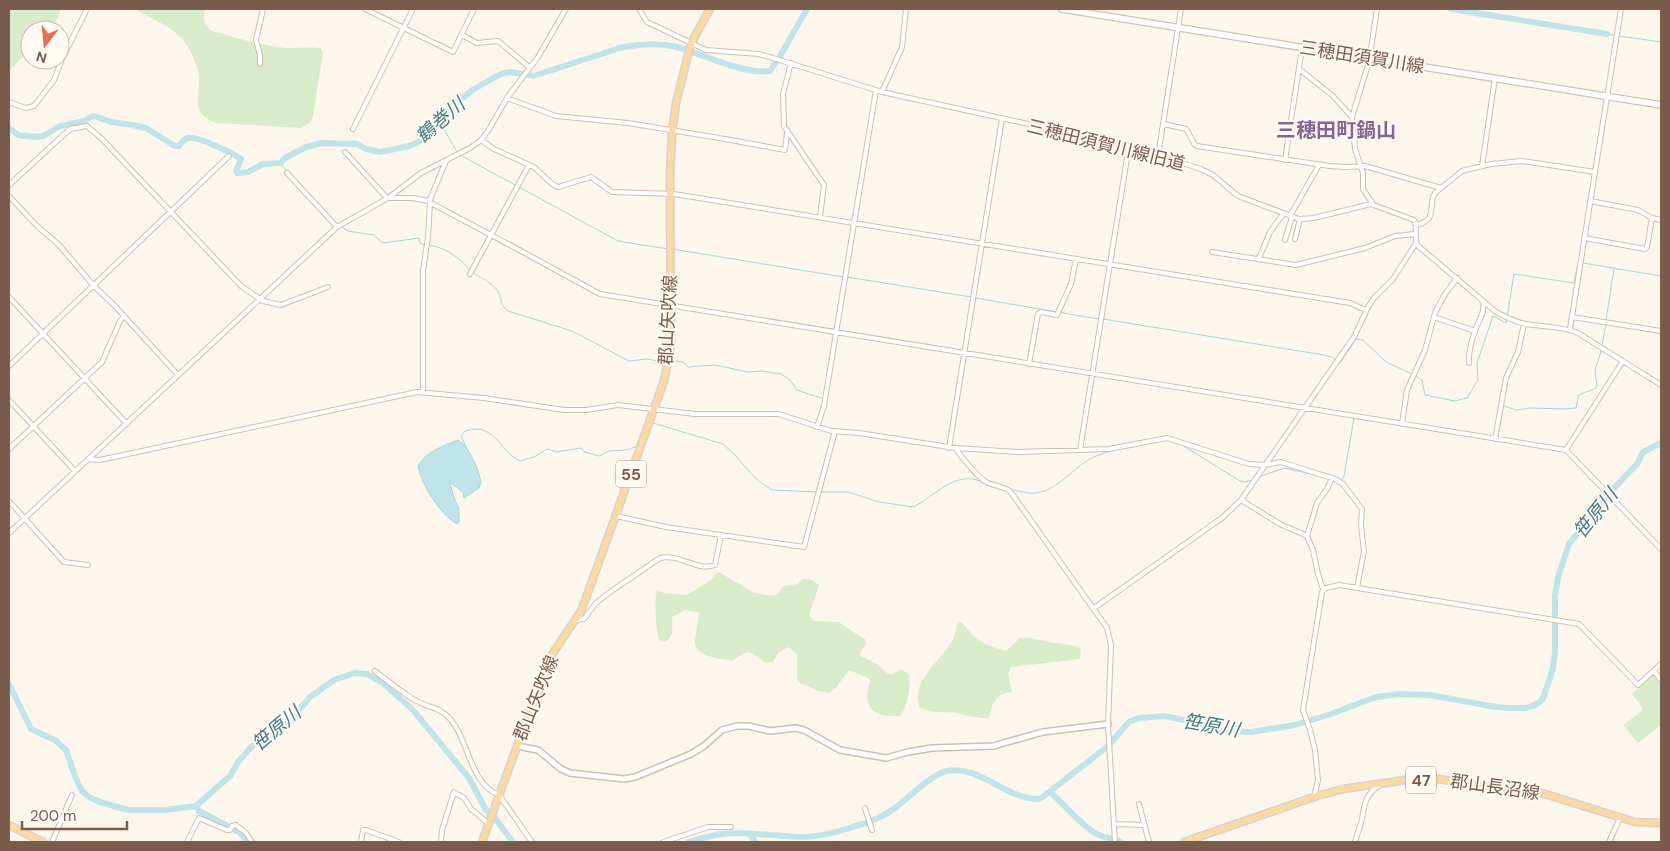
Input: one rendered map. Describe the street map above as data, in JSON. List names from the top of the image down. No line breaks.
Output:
{"streets":{"main road":["三穂田須賀川線","郡山矢吹線","55","47","郡山長沼線"],"street":["三穂田須賀川線旧道"]},"crossings":[["三穂田須賀川線旧道","郡山矢吹線"]],"districts":["三穂田町鍋山"],"water":["鶴巻川","笹原川"],"scale_bar":"200 m","north":"bottom"}
